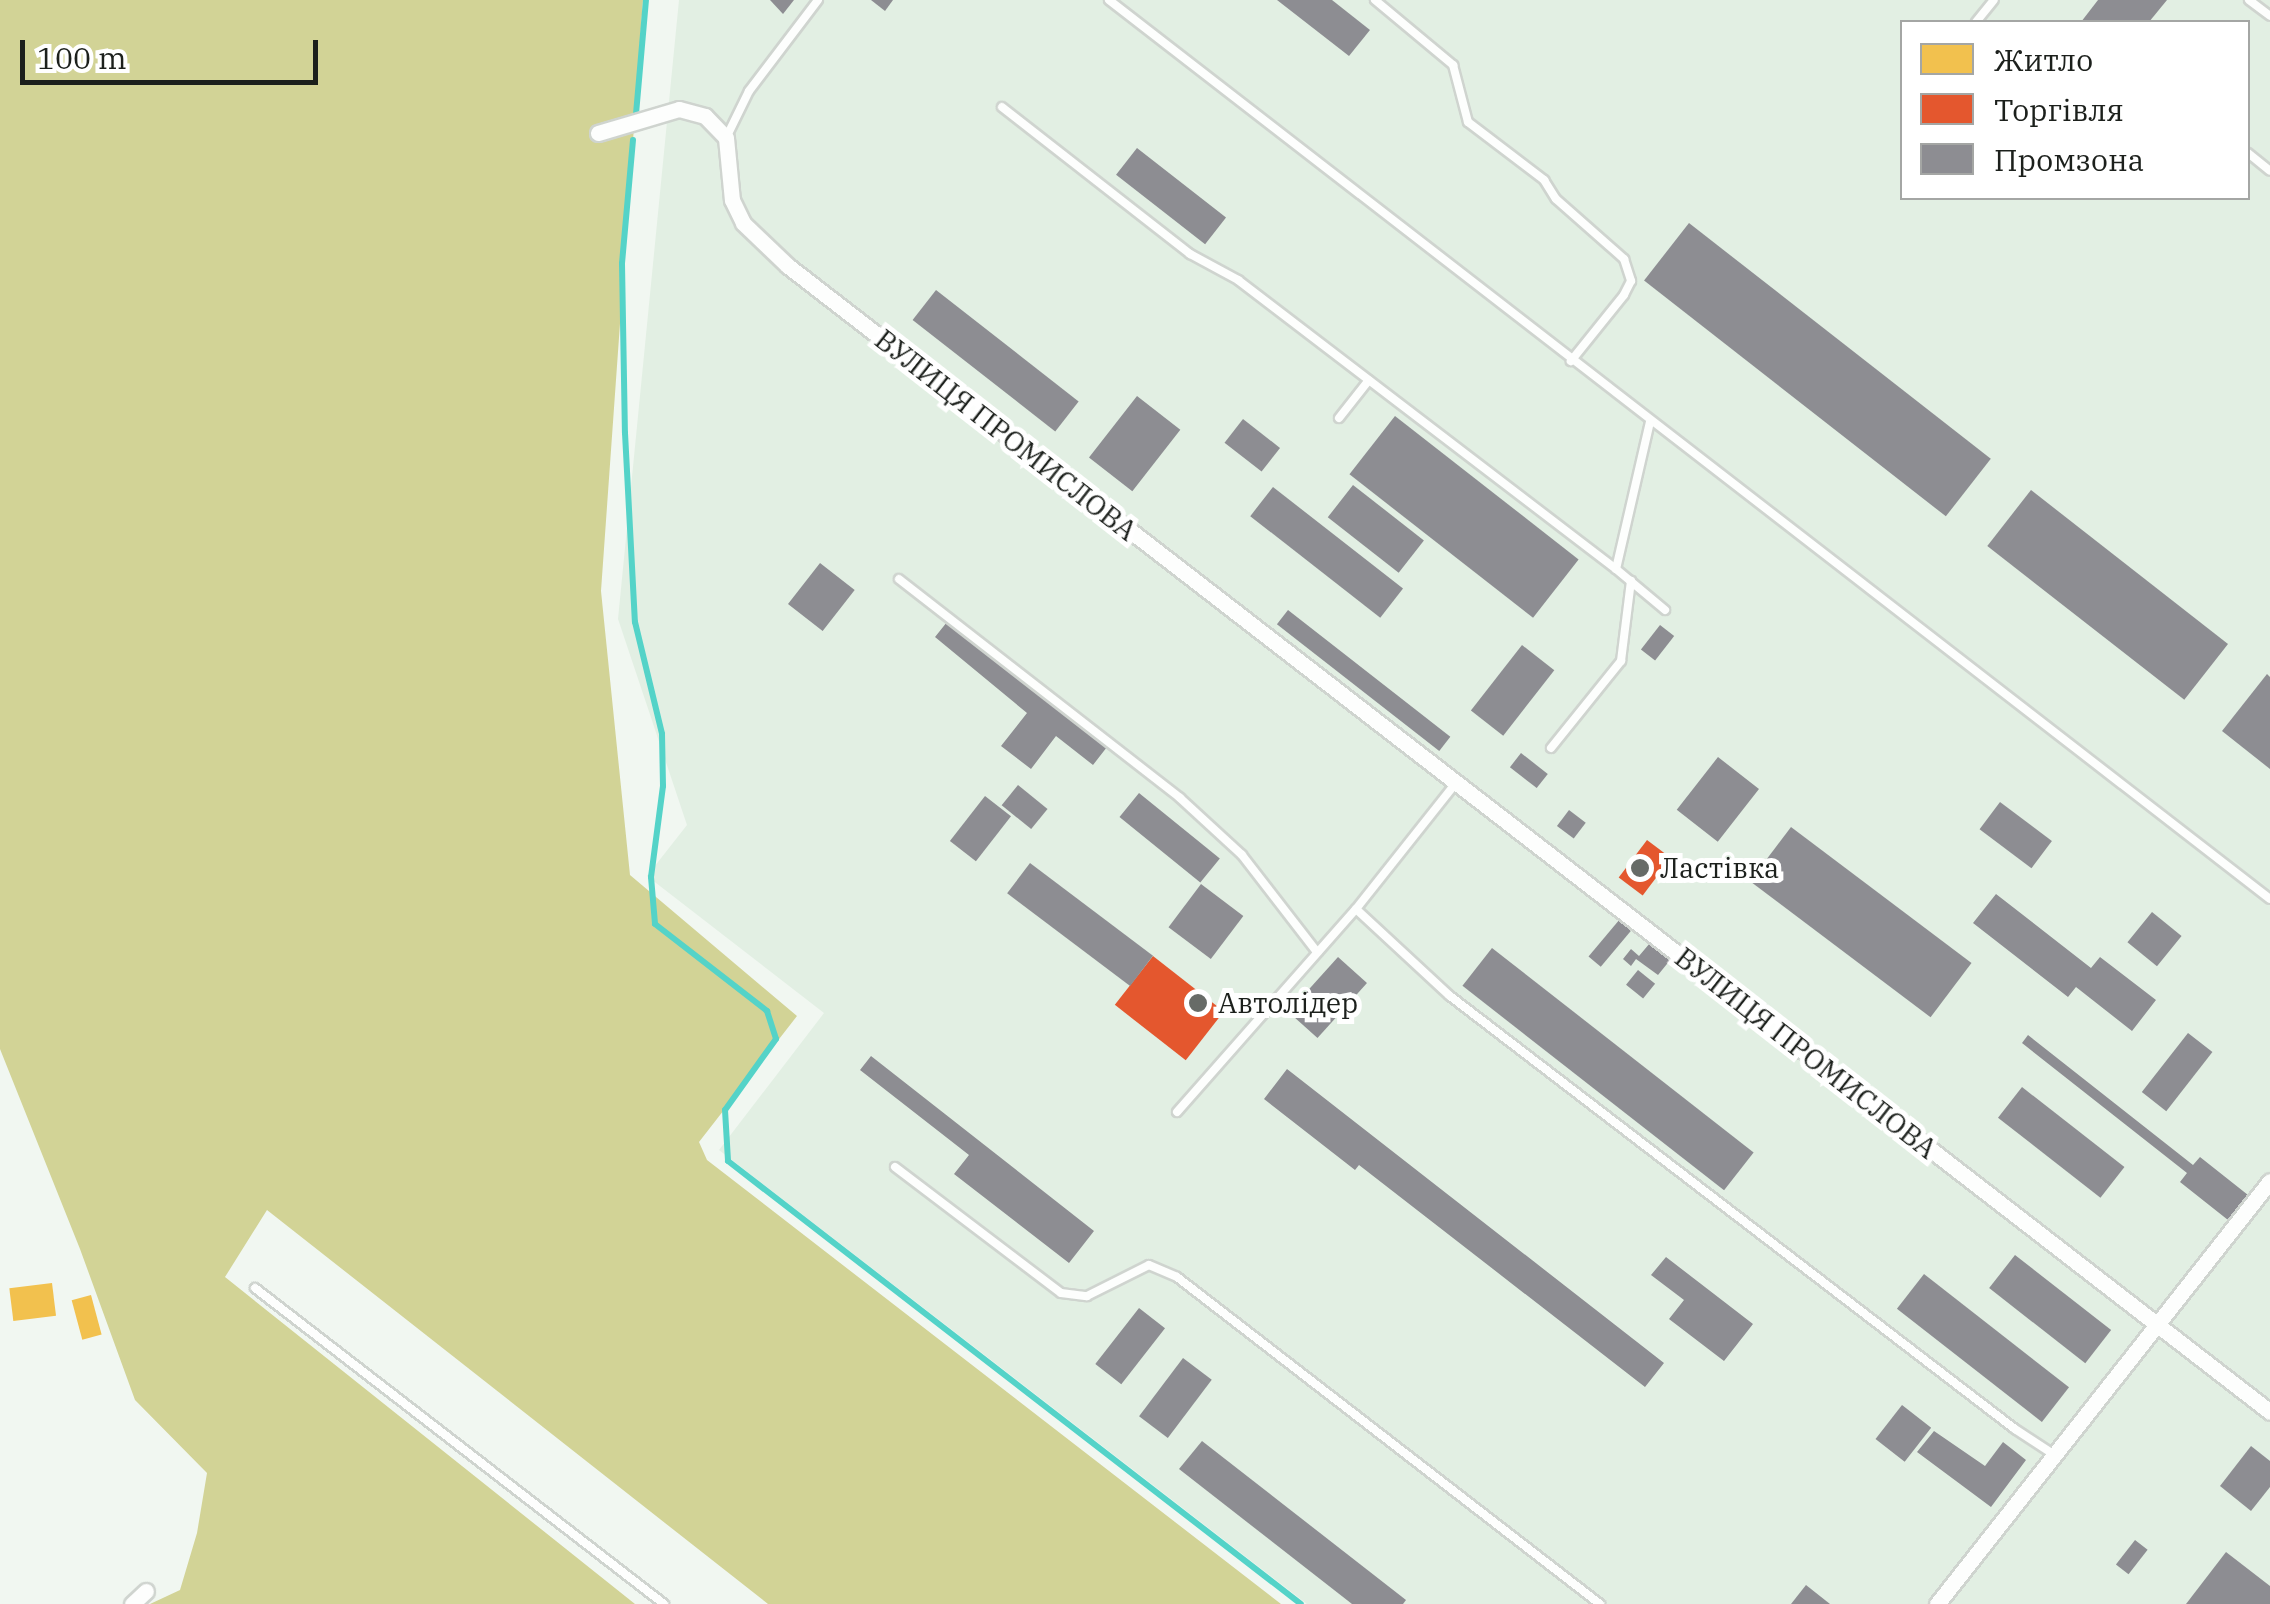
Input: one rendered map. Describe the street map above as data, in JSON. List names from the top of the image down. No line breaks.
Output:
{"streets":{"street":["ВУЛИЦЯ ПРОМИСЛОВА"]},"places":["Ластівка","Автолідер"],"legend":["Житло","Торгівля","Промзона"],"scale_bar":"100 m"}
